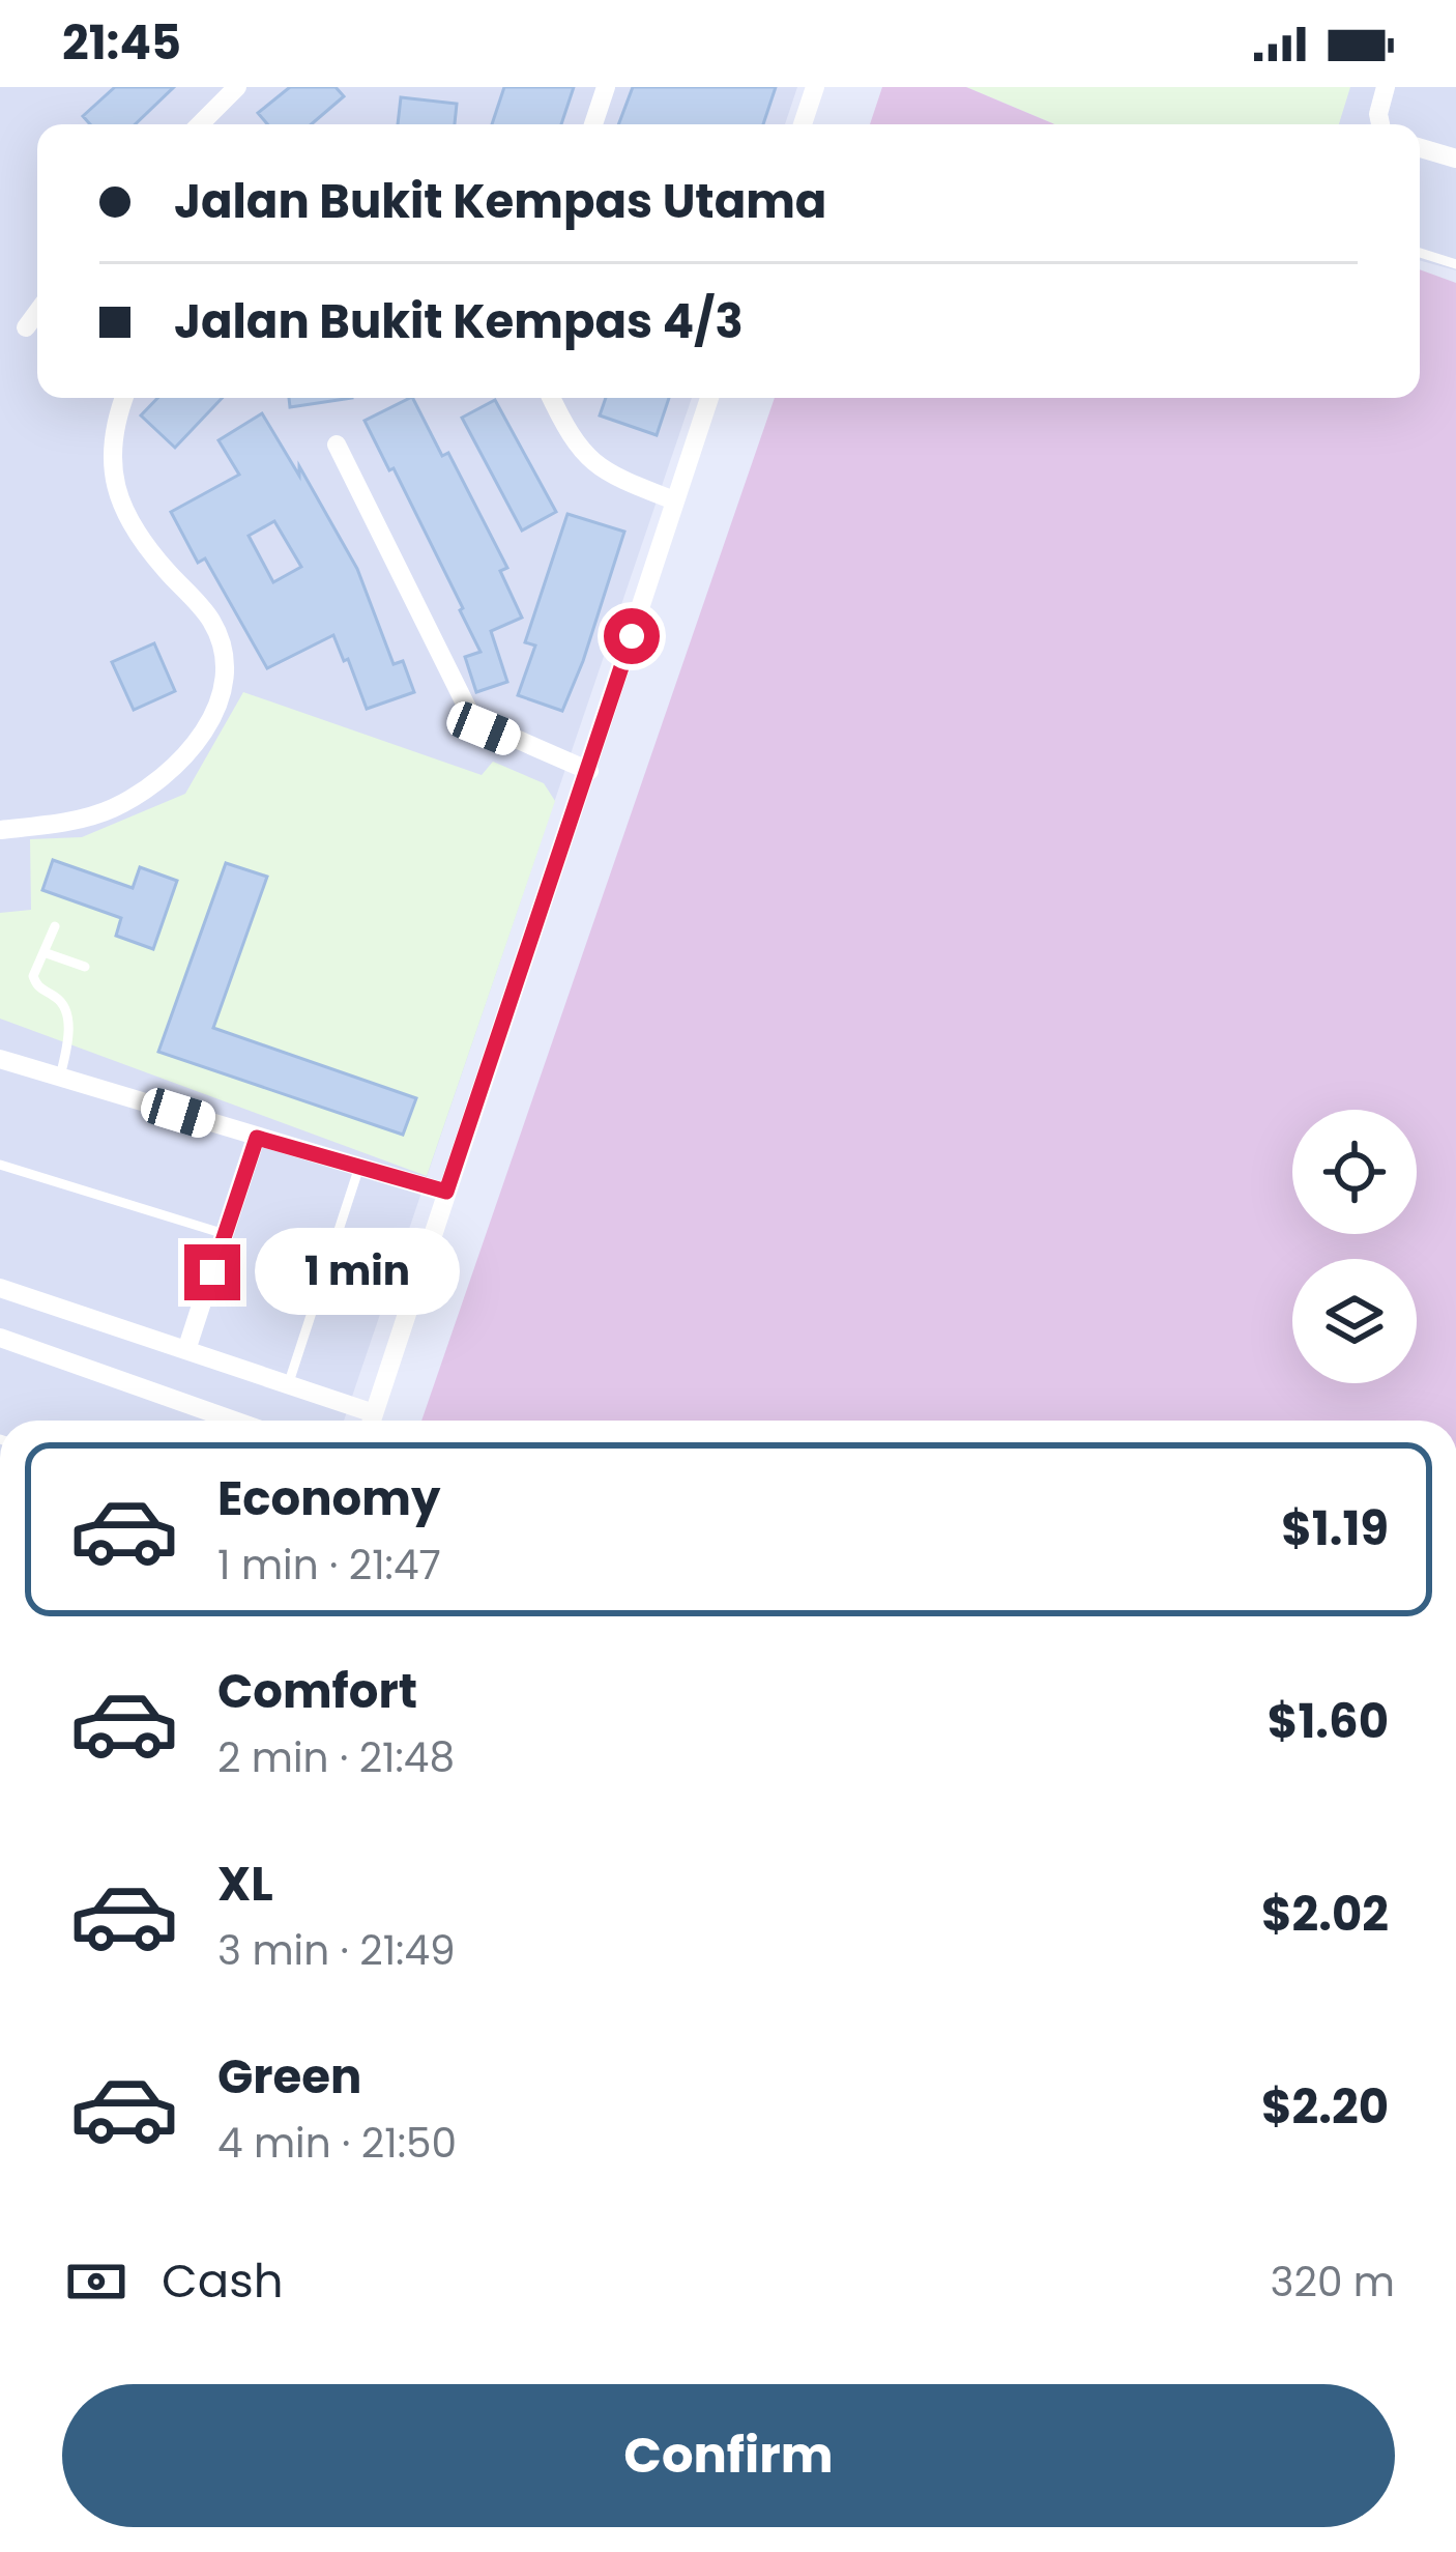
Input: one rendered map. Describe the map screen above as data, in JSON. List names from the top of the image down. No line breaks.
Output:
{"page":{"status":"21:45","banner":["Jalan Bukit Kempas Utama","Jalan Bukit Kempas 4/3"],"bubble":"1 min","list":[{"name":"Economy","note":"1 min · 21:47","value":"$1.19"},{"name":"Comfort","note":"2 min · 21:48","value":"$1.60"},{"name":"XL","note":"3 min · 21:49","value":"$2.02"},{"name":"Green","note":"4 min · 21:50","value":"$2.20"}],"pay":["Cash","320 m"],"buttons":"Confirm"}}
